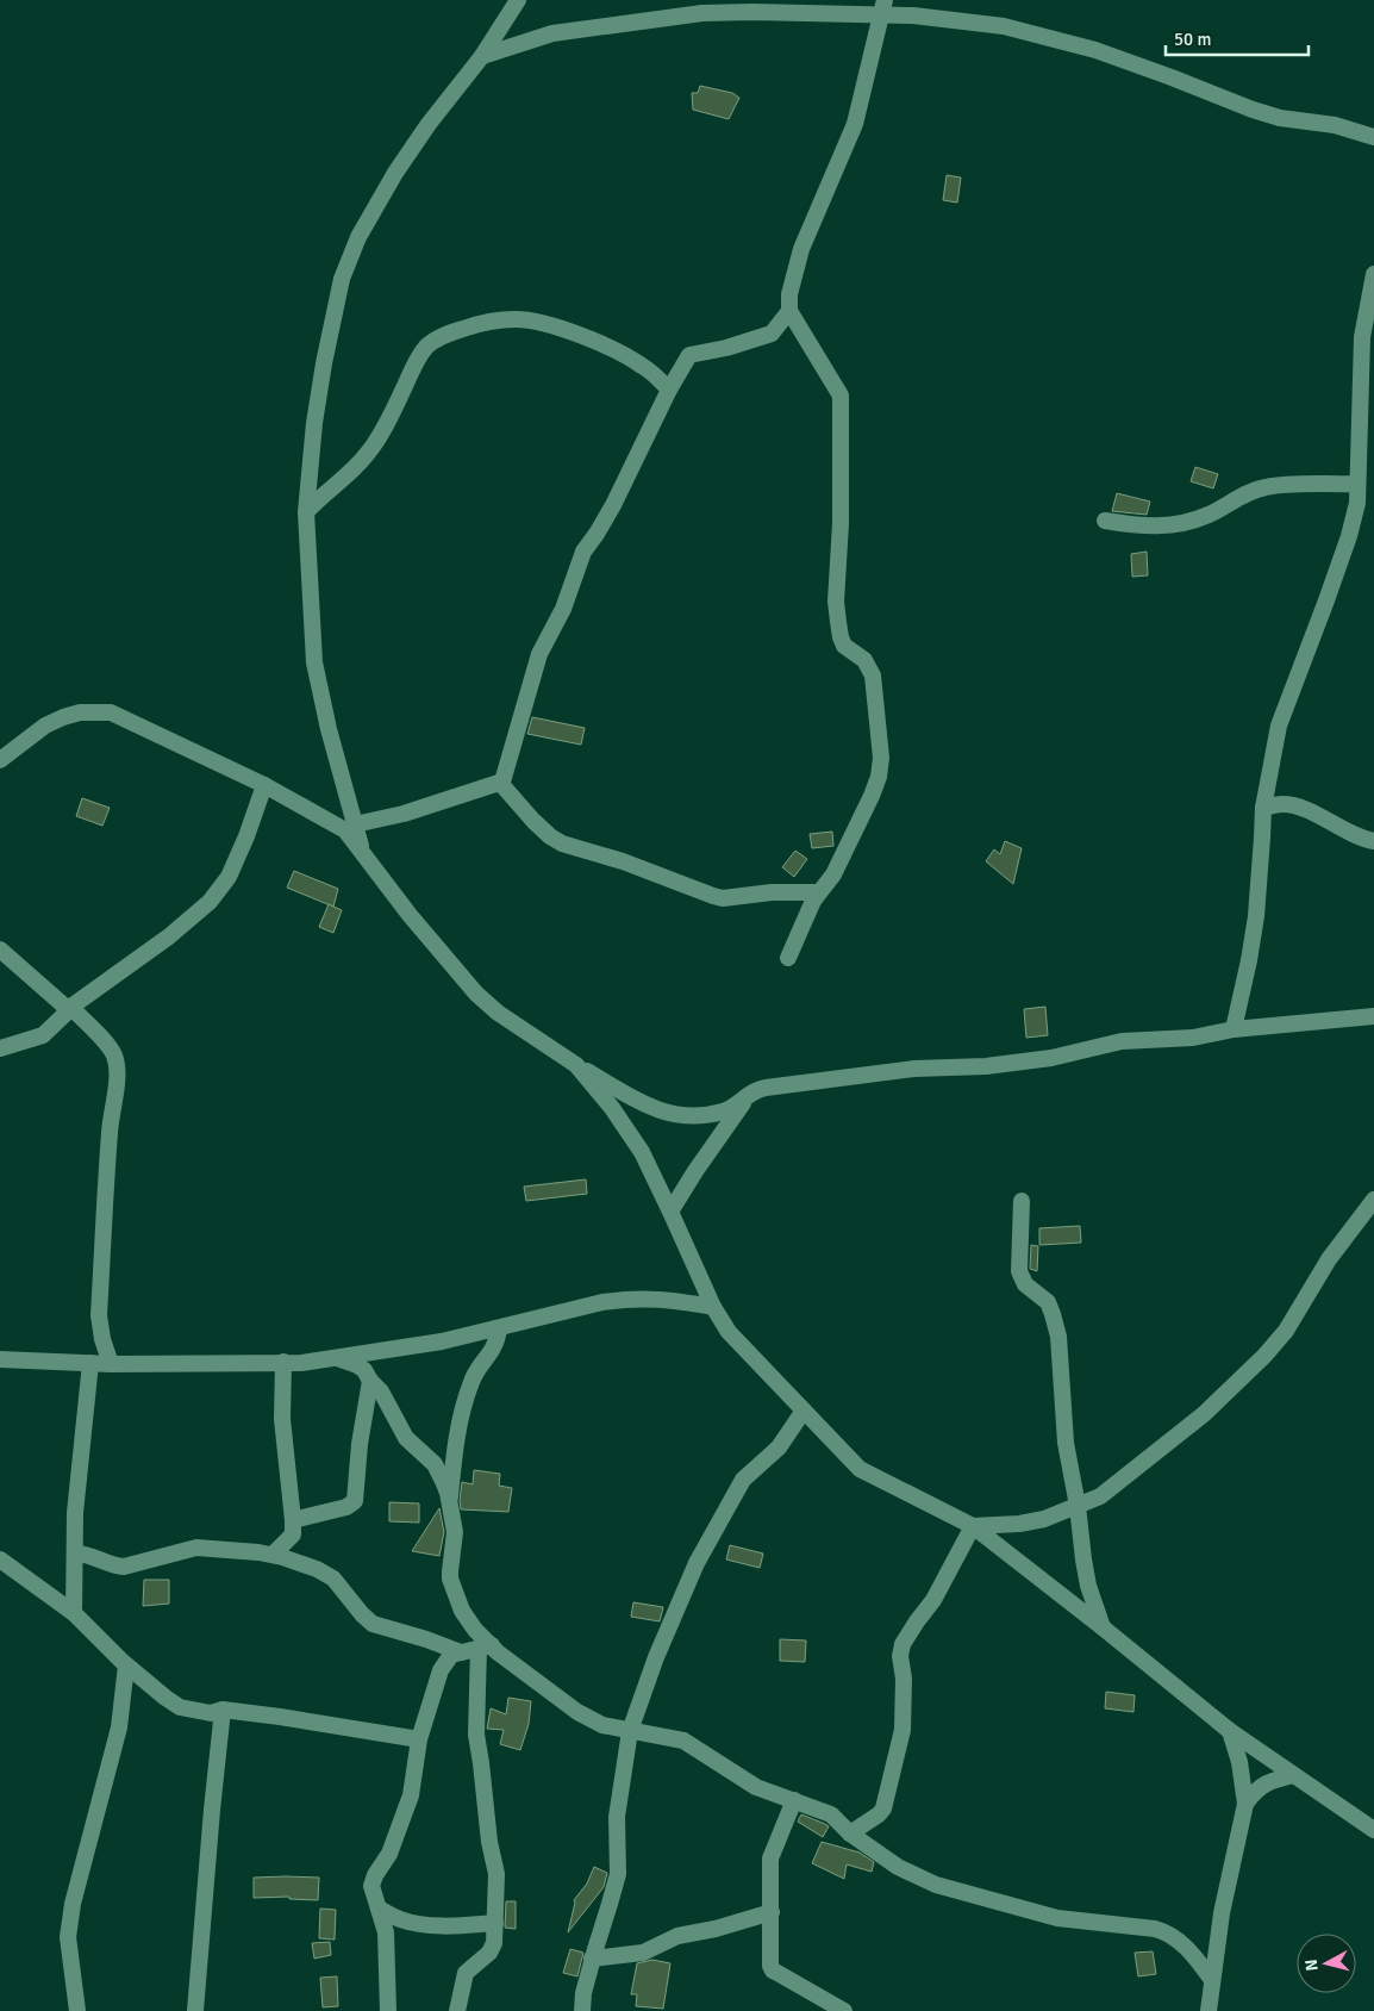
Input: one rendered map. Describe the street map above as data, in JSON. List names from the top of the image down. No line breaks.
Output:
{"scale_bar":"50 m","north":"left"}
